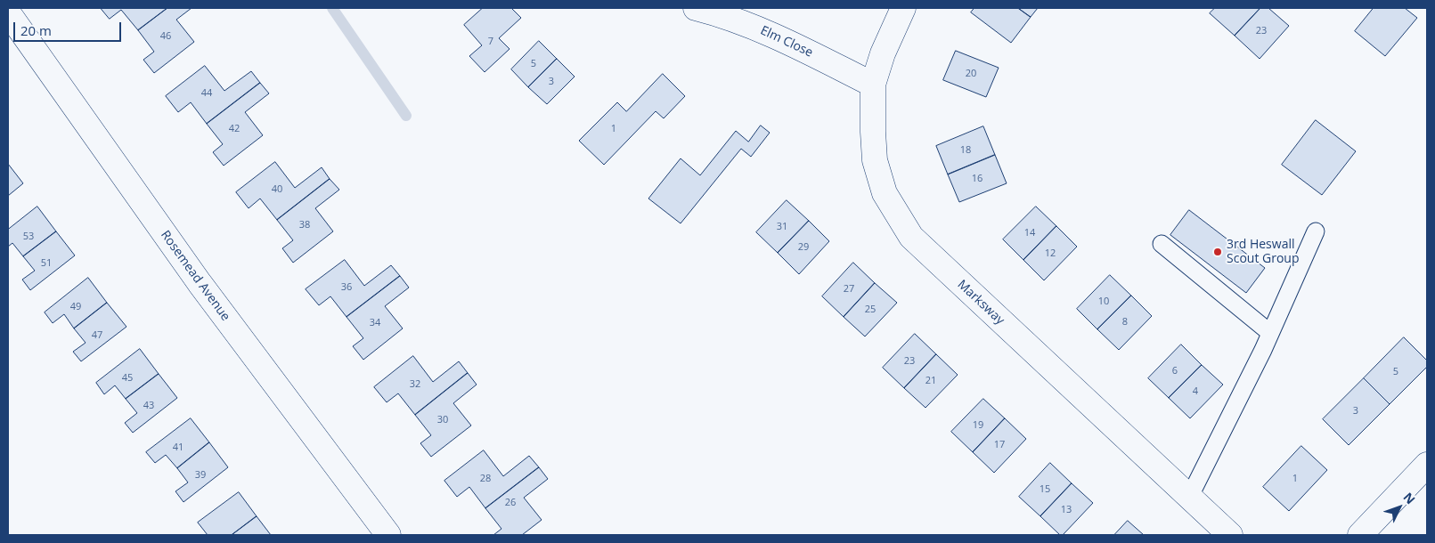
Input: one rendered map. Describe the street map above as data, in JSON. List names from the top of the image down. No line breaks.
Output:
{"streets":{"street":["Elm Close","Rosemead Avenue","Marksway"]},"crossings":[["Elm Close","Marksway"]],"places":["3rd Heswall Scout Group"],"house_numbers":["23","46","7","5","20","3","44","42","1","18","16","40","38","31","14","53","29","12","51","36","27","10","49","25","8","34","47","23","6","5","45","21","32","4","43","3","30","19","17","41","39","28","1","15","26","13"],"scale_bar":"20 m","north":"top right"}
